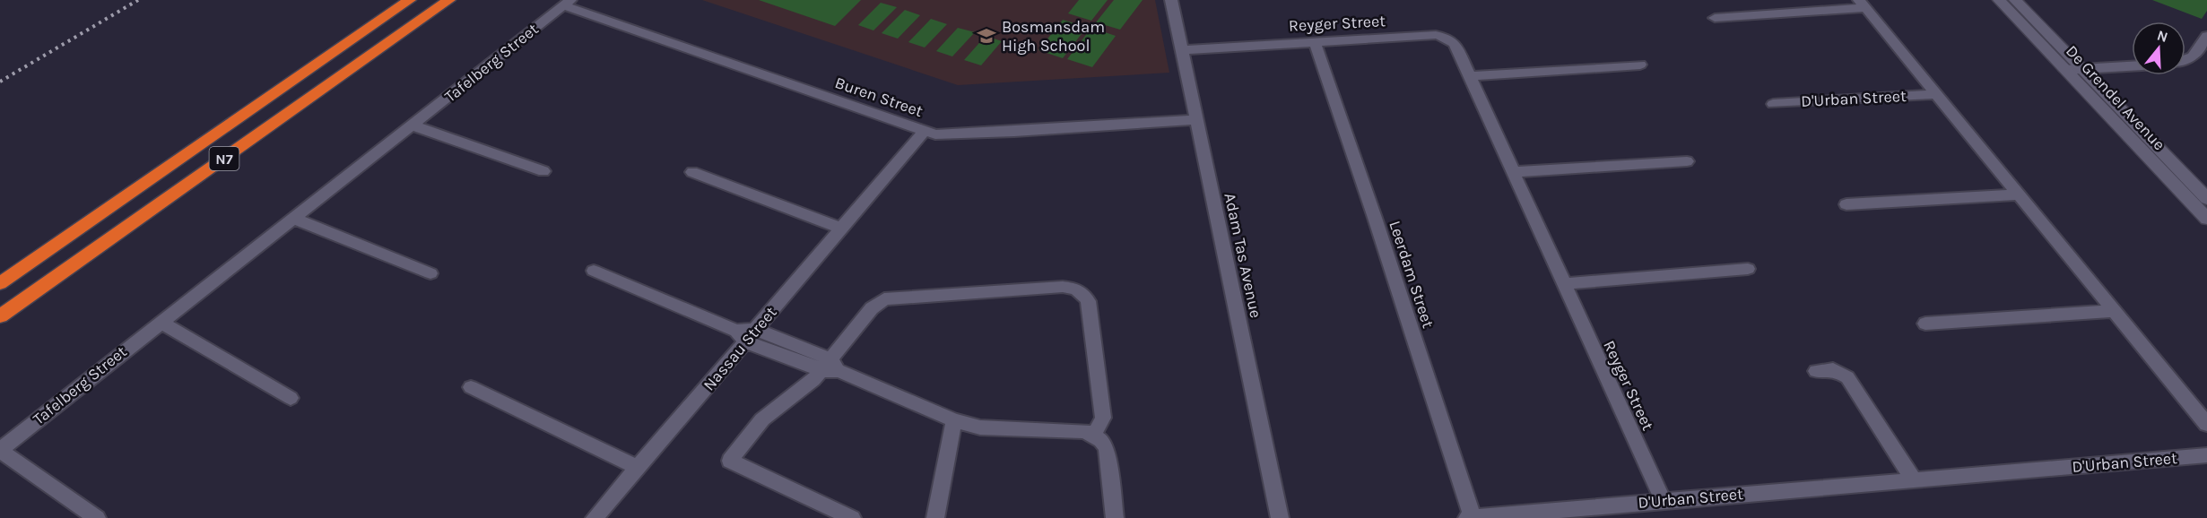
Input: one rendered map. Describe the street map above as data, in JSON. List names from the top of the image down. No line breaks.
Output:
{"streets":{"highway":["N7"],"street":["Reyger Street","Tafelberg Street","Buren Street","De Grendel Avenue","D'Urban Street","Adam Tas Avenue","Leerdam Street","Nassau Street"]},"crossings":[["Reyger Street","D'Urban Street"],["Reyger Street","Adam Tas Avenue"],["Reyger Street","Leerdam Street"],["Tafelberg Street","Buren Street"],["Buren Street","Adam Tas Avenue"],["Buren Street","Nassau Street"],["D'Urban Street","Leerdam Street"]],"places":{"school or university":["Bosmansdam High School"]},"north":"top"}
